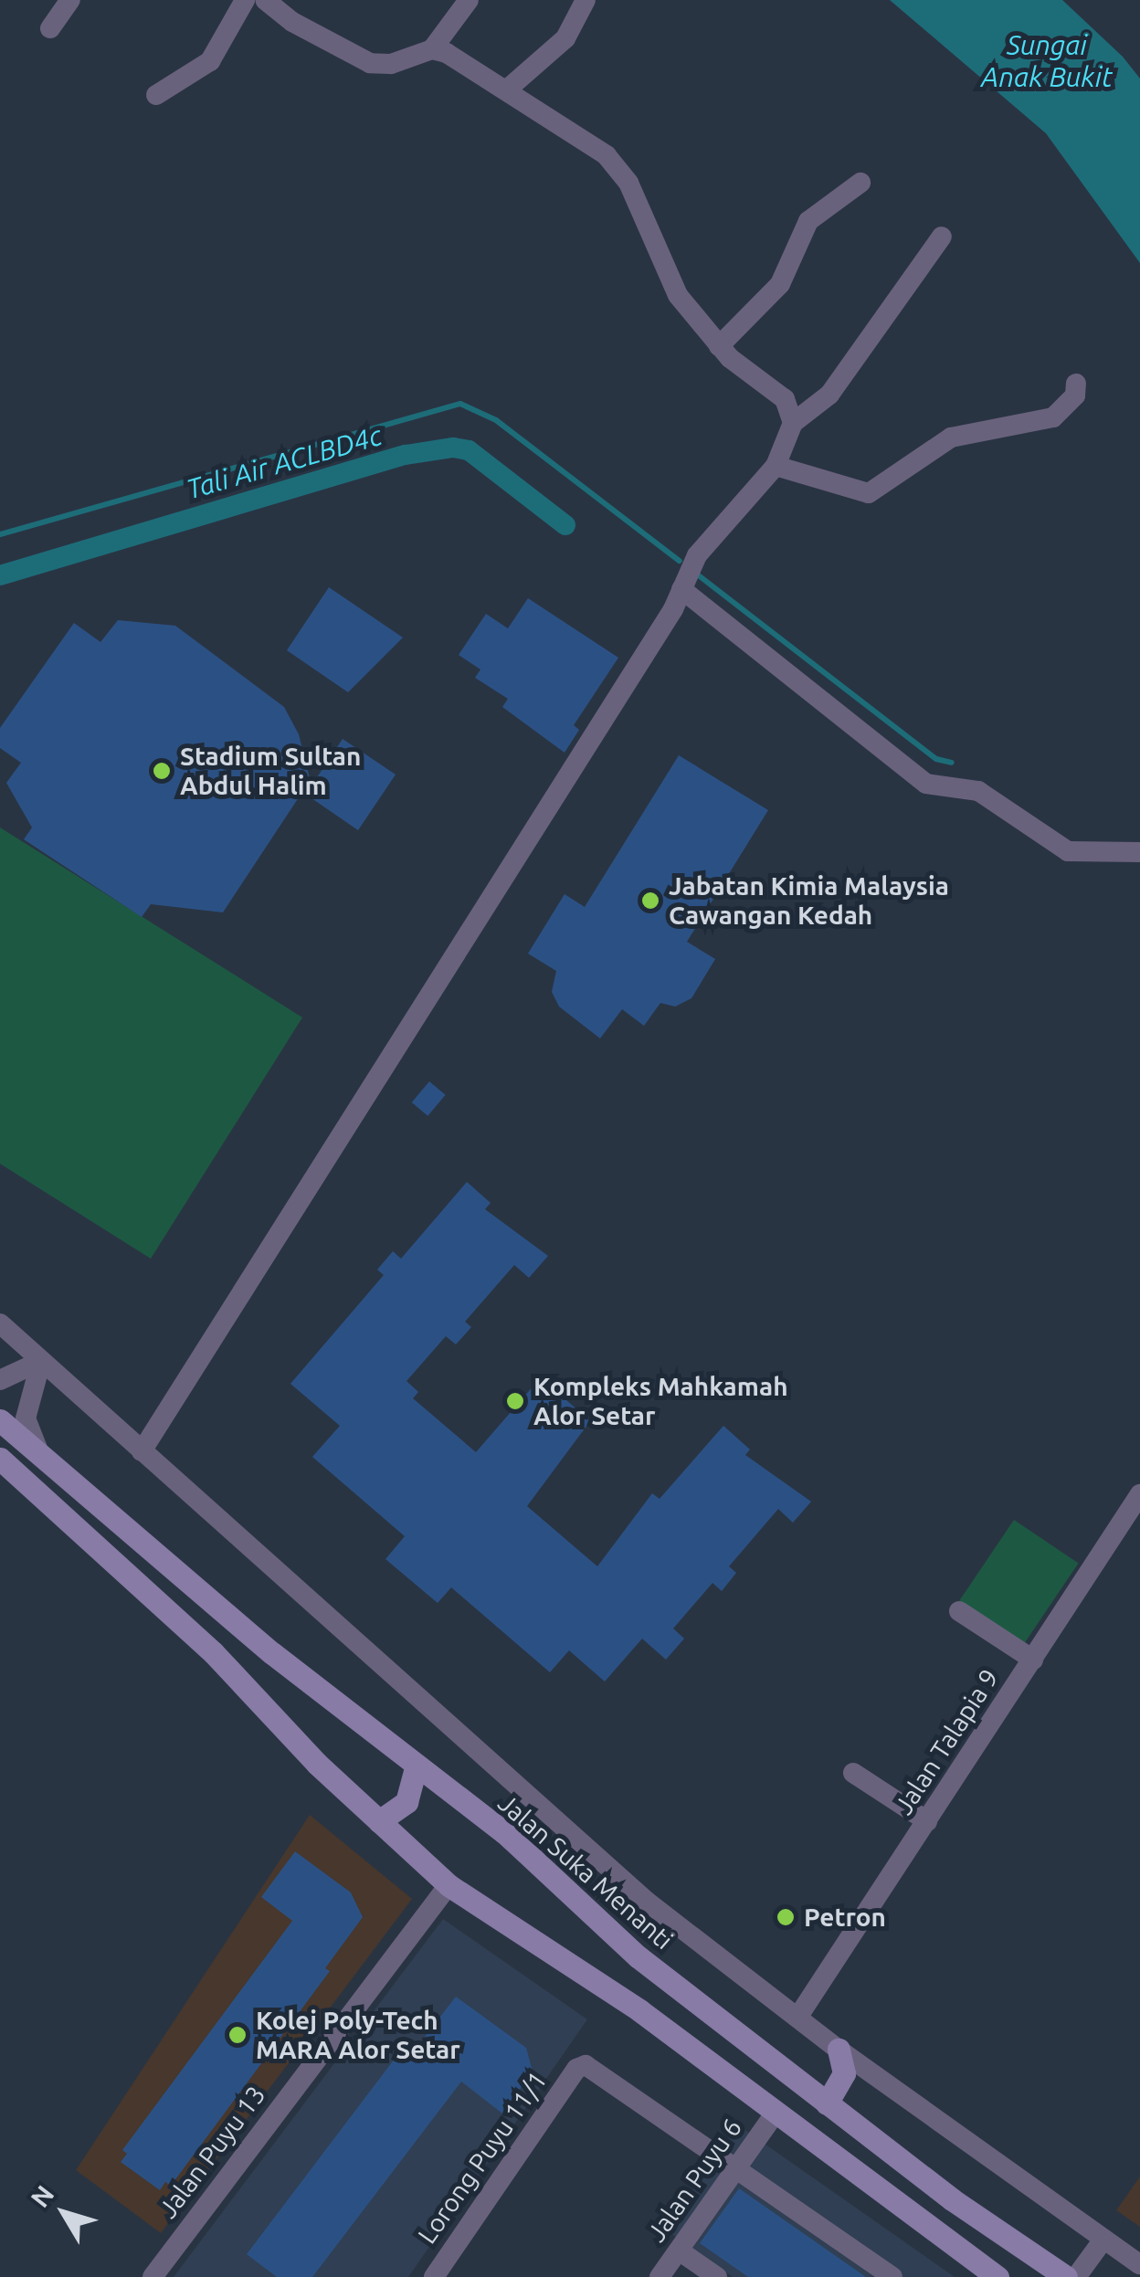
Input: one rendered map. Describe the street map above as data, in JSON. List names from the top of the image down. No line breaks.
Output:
{"streets":{"main road":["Jalan Suka Menanti"],"street":["Jalan Talapia 9","Jalan Puyu 13","Lorong Puyu 11/1","Jalan Puyu 6"]},"crossings":[["Lorong Puyu 11/1","Jalan Puyu 6"]],"water":["Sungai Anak Bukit","Tali Air ACLBD4c"],"places":["Stadium Sultan Abdul Halim","Jabatan Kimia Malaysia Cawangan Kedah","Kompleks Mahkamah Alor Setar","Petron","Kolej Poly-Tech MARA Alor Setar"],"north":"top left"}
